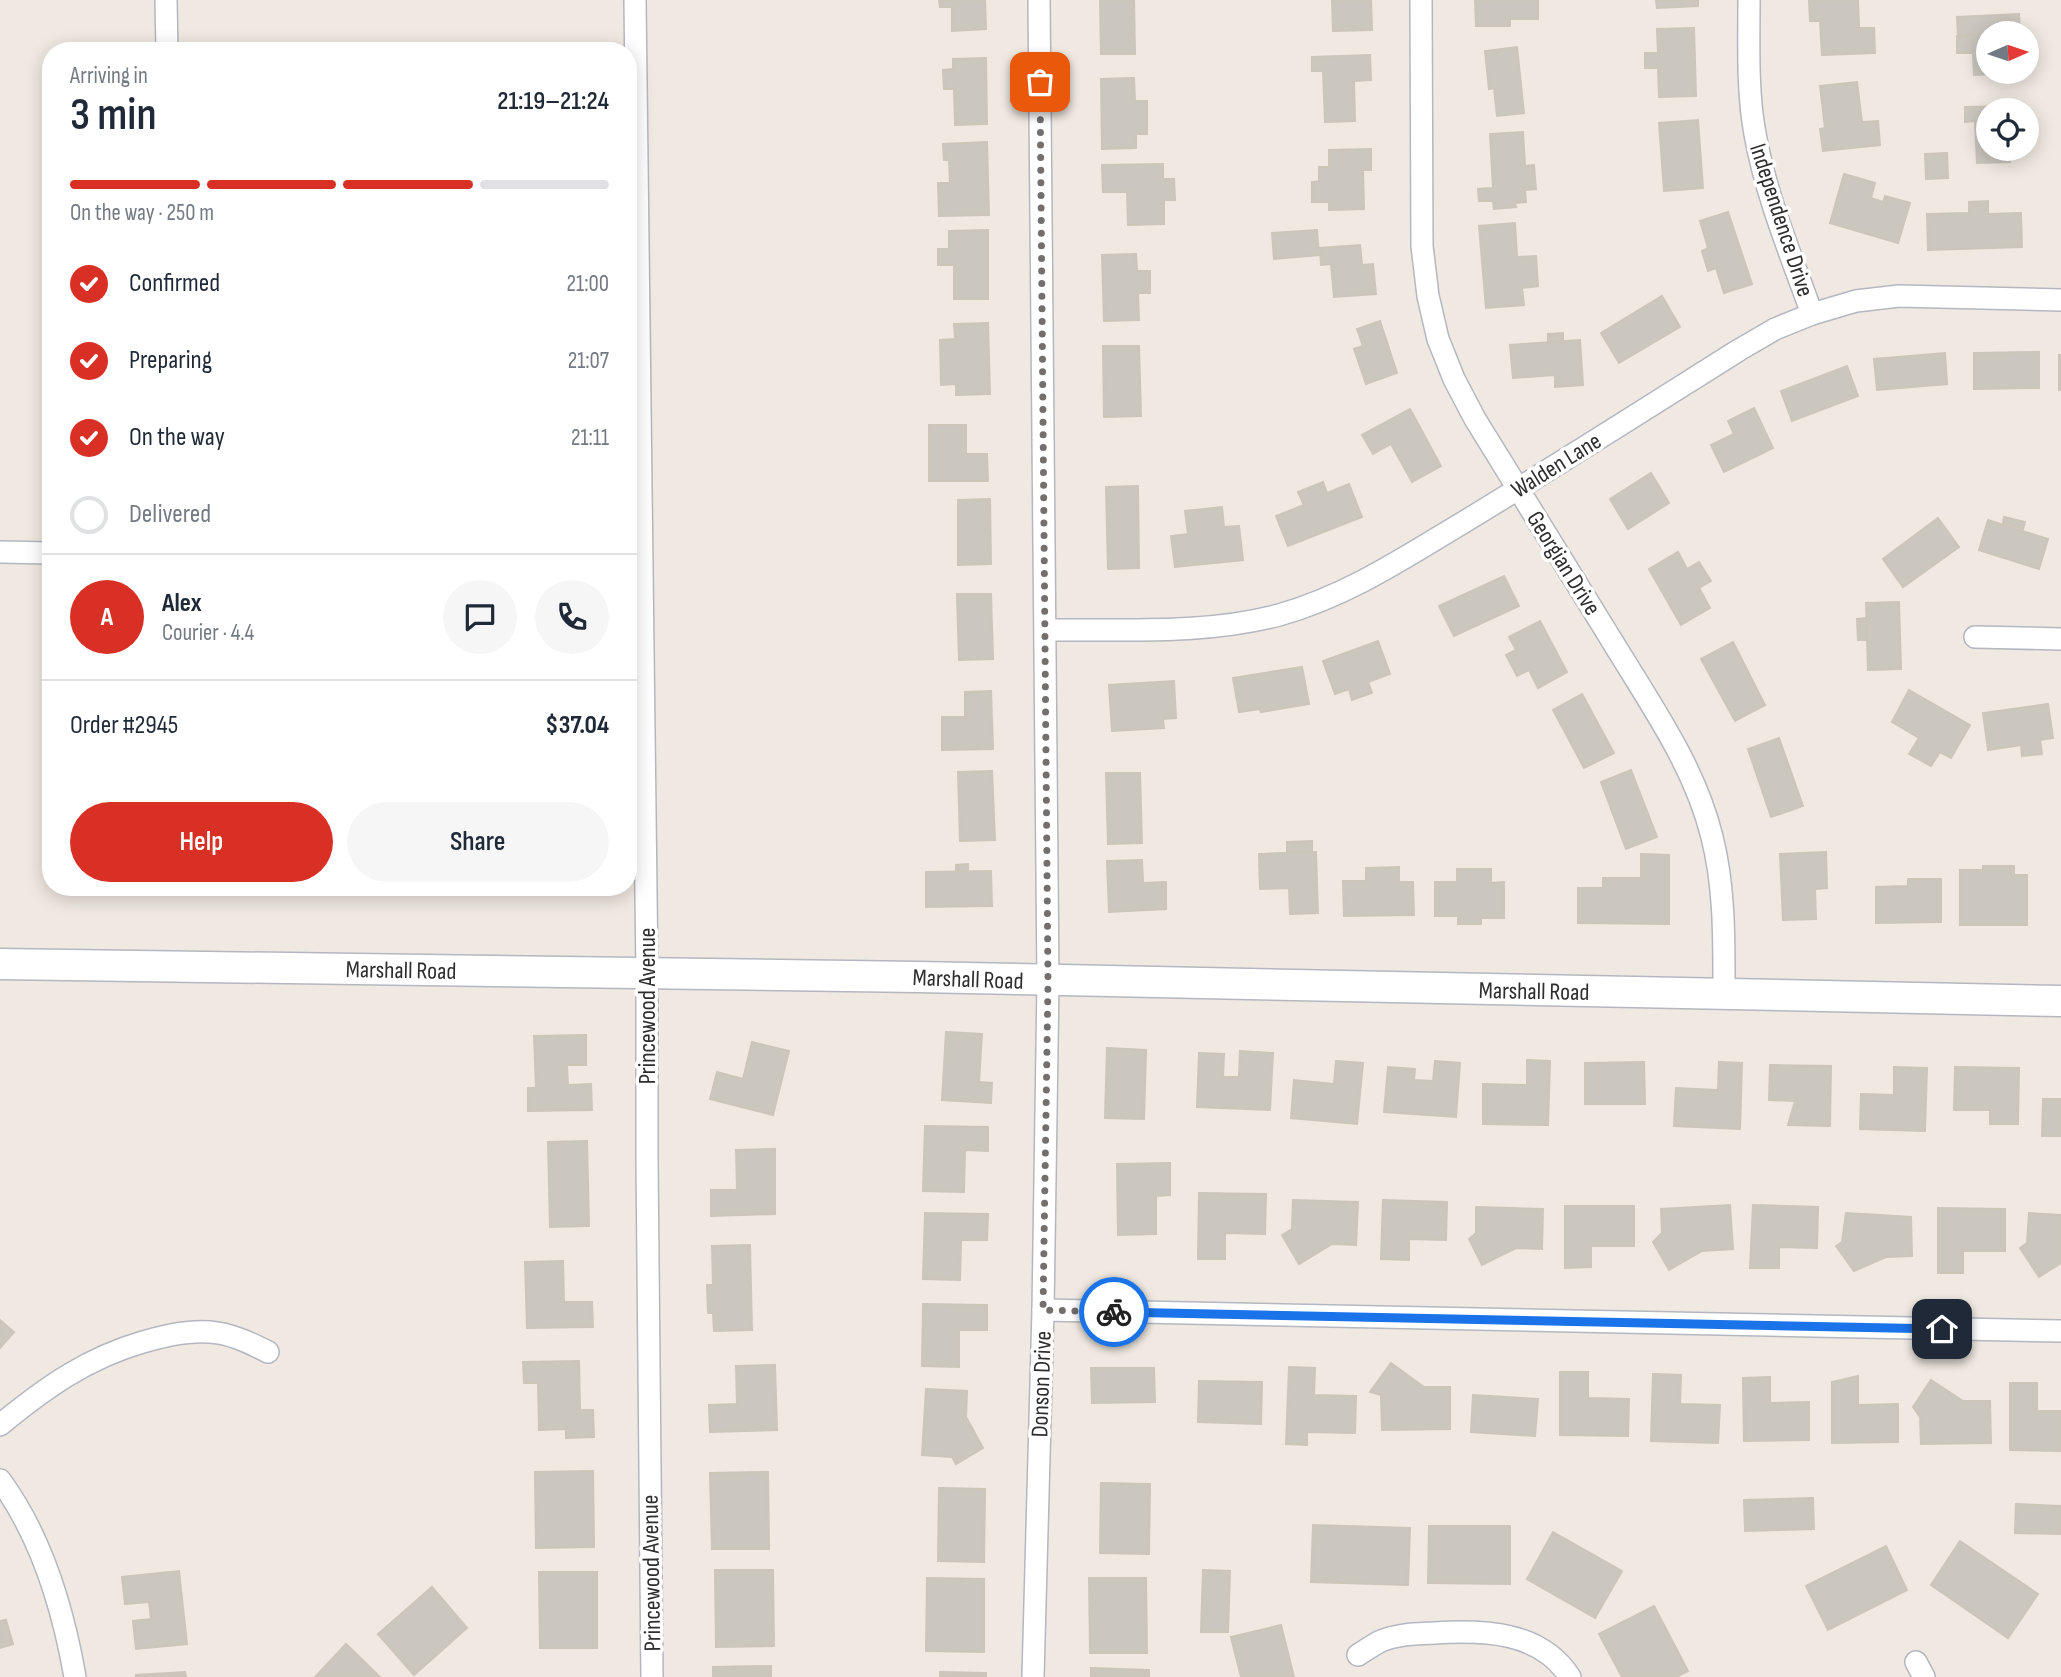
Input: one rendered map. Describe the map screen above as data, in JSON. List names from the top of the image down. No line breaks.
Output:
{"streets":{"street":["Independence Drive","Walden Lane","Georgian Drive","Marshall Road","Princewood Avenue","Donson Drive"]},"crossings":[["Independence Drive","Walden Lane"],["Walden Lane","Georgian Drive"],["Walden Lane","Donson Drive"],["Georgian Drive","Marshall Road"],["Marshall Road","Princewood Avenue"],["Marshall Road","Donson Drive"]],"north":"right","page":{"heading":["3 min","Arriving in","21:19–21:24"],"panel":["Alex","Courier · 4.4","Order #2945","$37.04"],"bar":"On the way · 250 m","list":[["Confirmed","21:00"],["Preparing","21:07"],["On the way","21:11"],"Delivered"],"round":"A","buttons":["Help","Share"]}}
